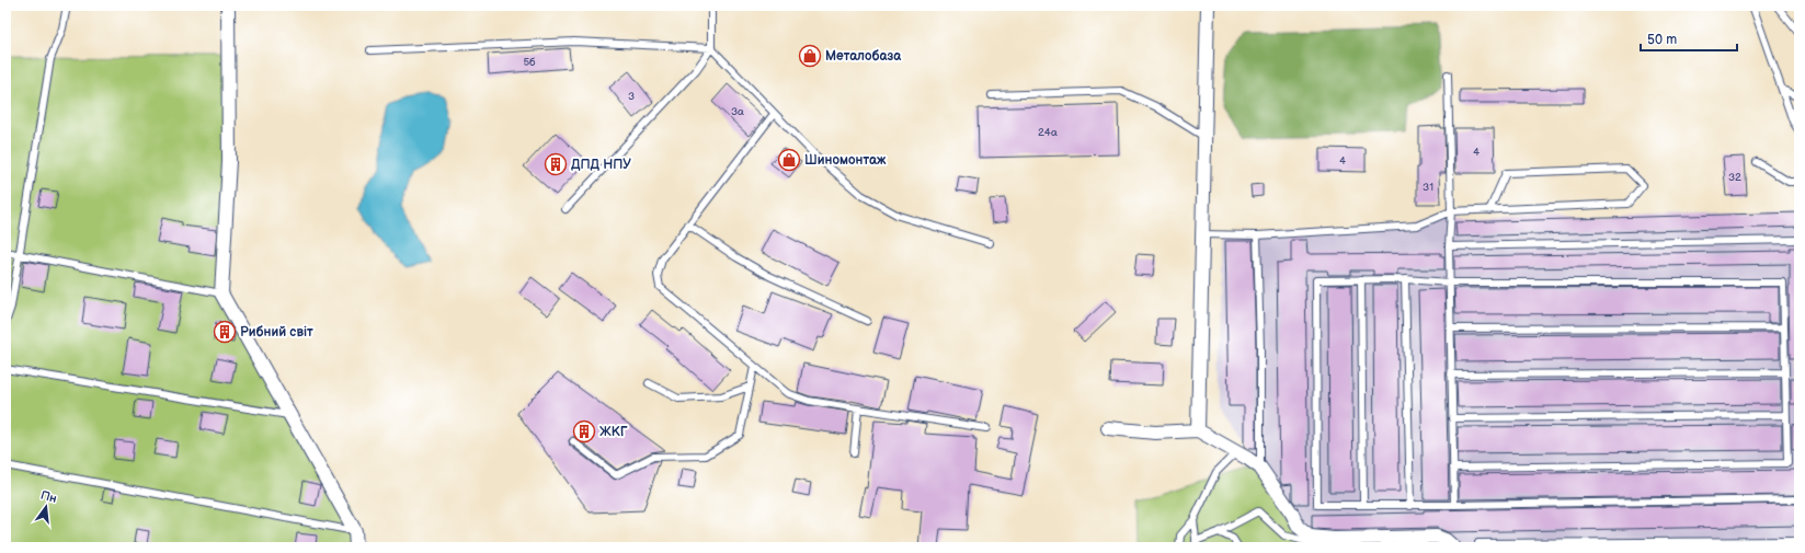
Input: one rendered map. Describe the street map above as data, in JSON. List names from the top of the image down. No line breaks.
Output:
{"places":{"shop":["Металобаза","Шиномонтаж"],"building":["ДПД НПУ","Рибний світ","ЖКГ"]},"house_numbers":["5б","3","3а","24а","4","4","32","31"],"scale_bar":"50 m","north":"top"}
